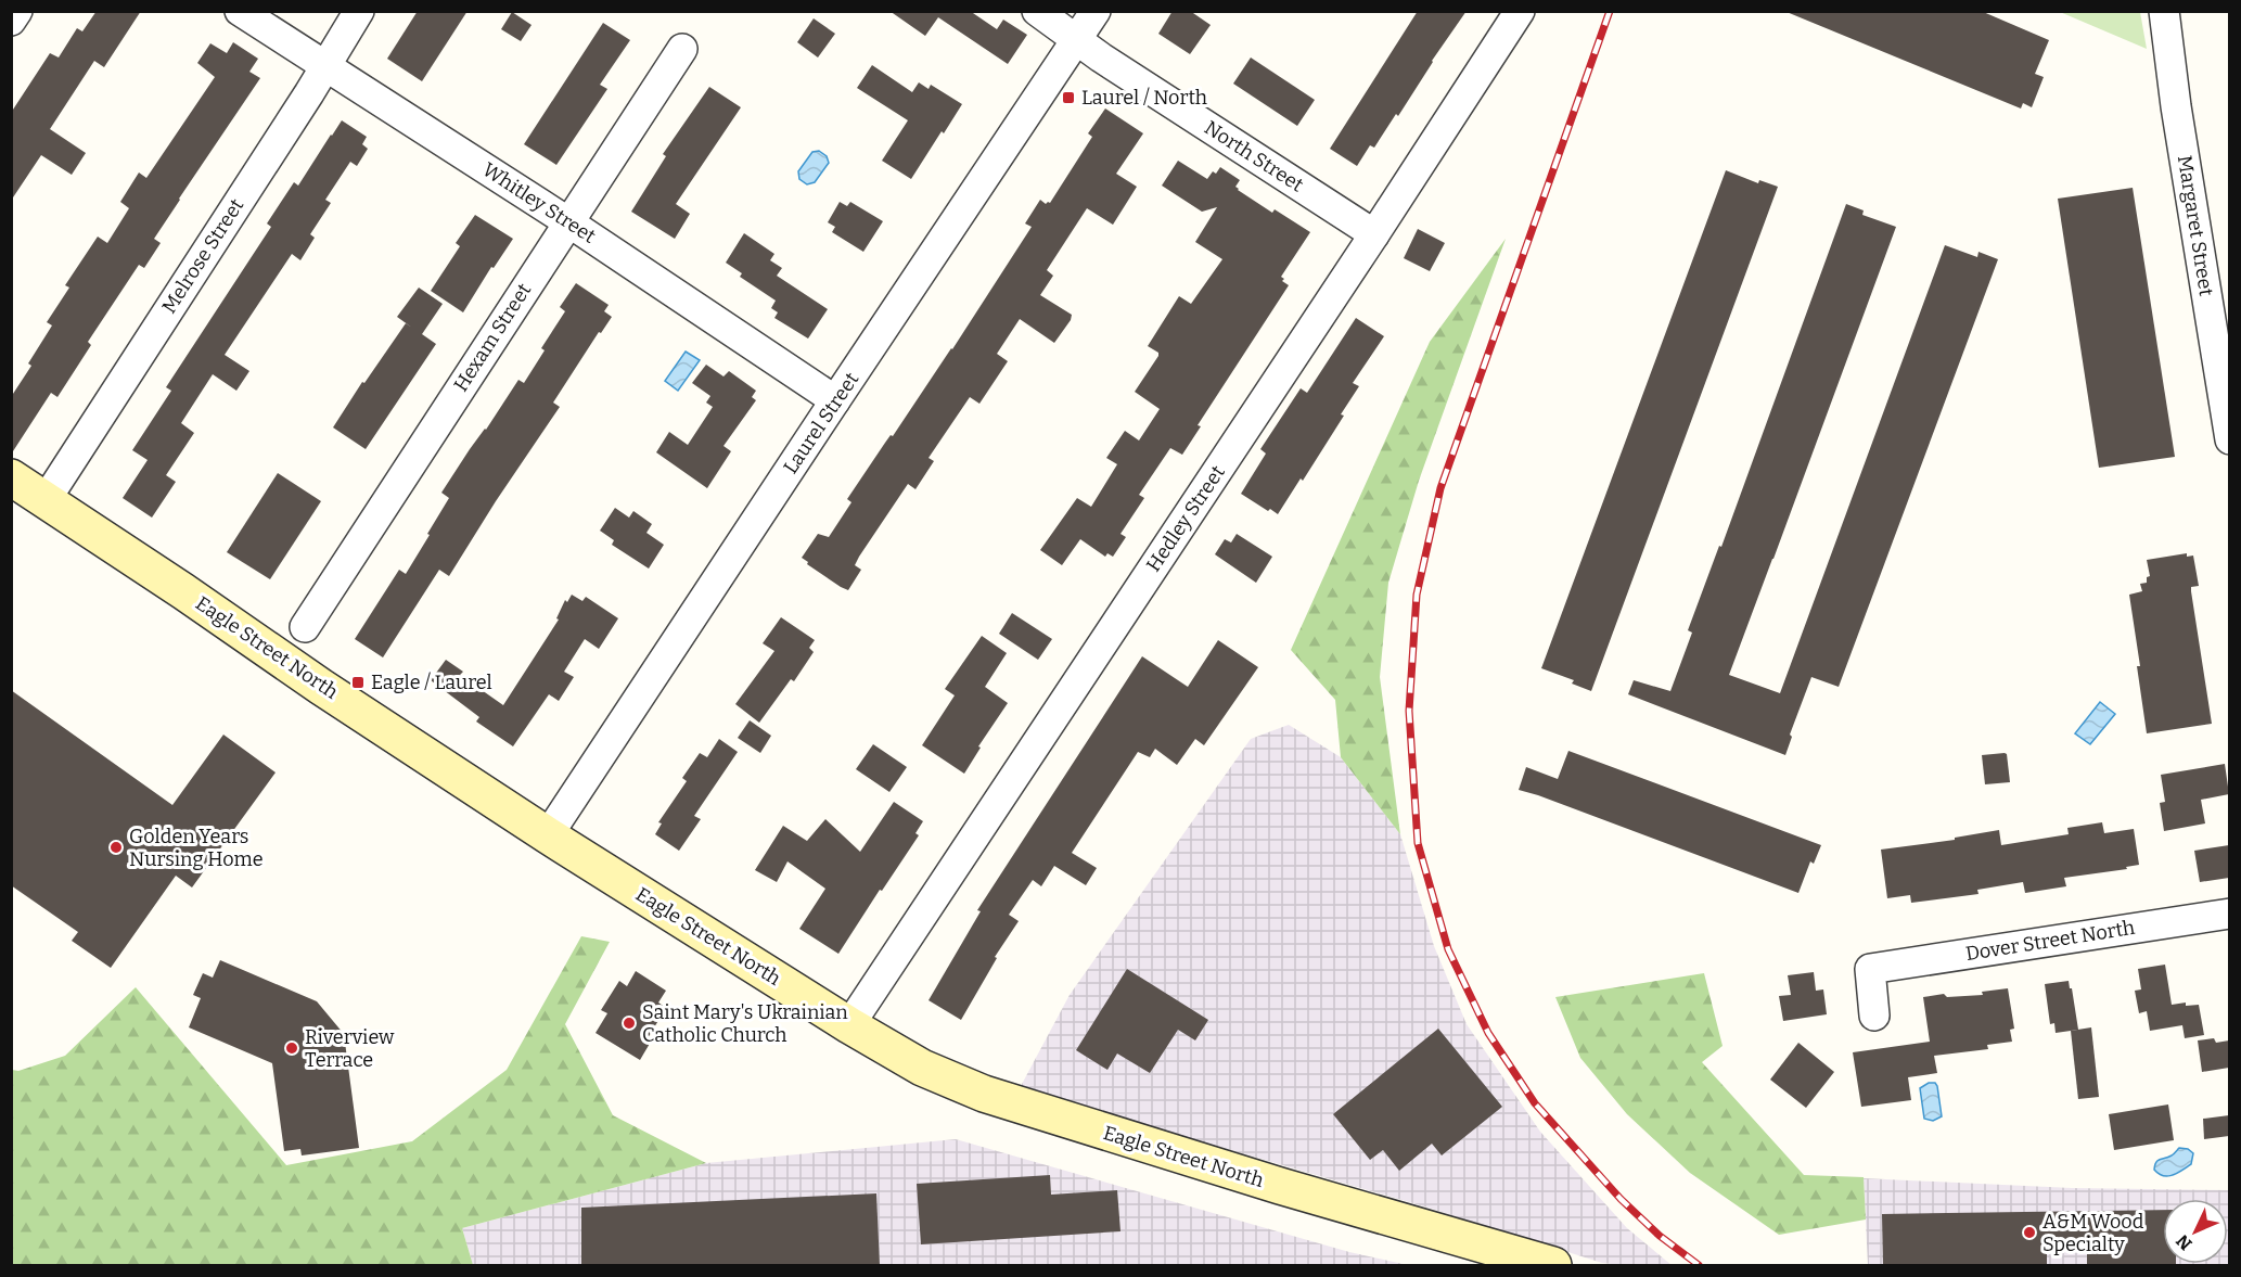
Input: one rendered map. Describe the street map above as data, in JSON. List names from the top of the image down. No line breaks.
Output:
{"streets":{"main road":["Eagle Street North"],"street":["North Street","Whitley Street","Margaret Street","Melrose Street","Hexam Street","Laurel Street","Hedley Street","Dover Street North"]},"crossings":[["North Street","Laurel Street"],["North Street","Hedley Street"],["Whitley Street","Melrose Street"],["Whitley Street","Hexam Street"],["Whitley Street","Laurel Street"],["Melrose Street","Eagle Street North"],["Laurel Street","Eagle Street North"],["Hedley Street","Eagle Street North"]],"places":{"transit":["Laurel / North","Eagle / Laurel"],"other":["Golden Years Nursing Home","Saint Mary's Ukrainian Catholic Church","Riverview Terrace","A&M Wood Specialty"]},"north":"bottom left"}
